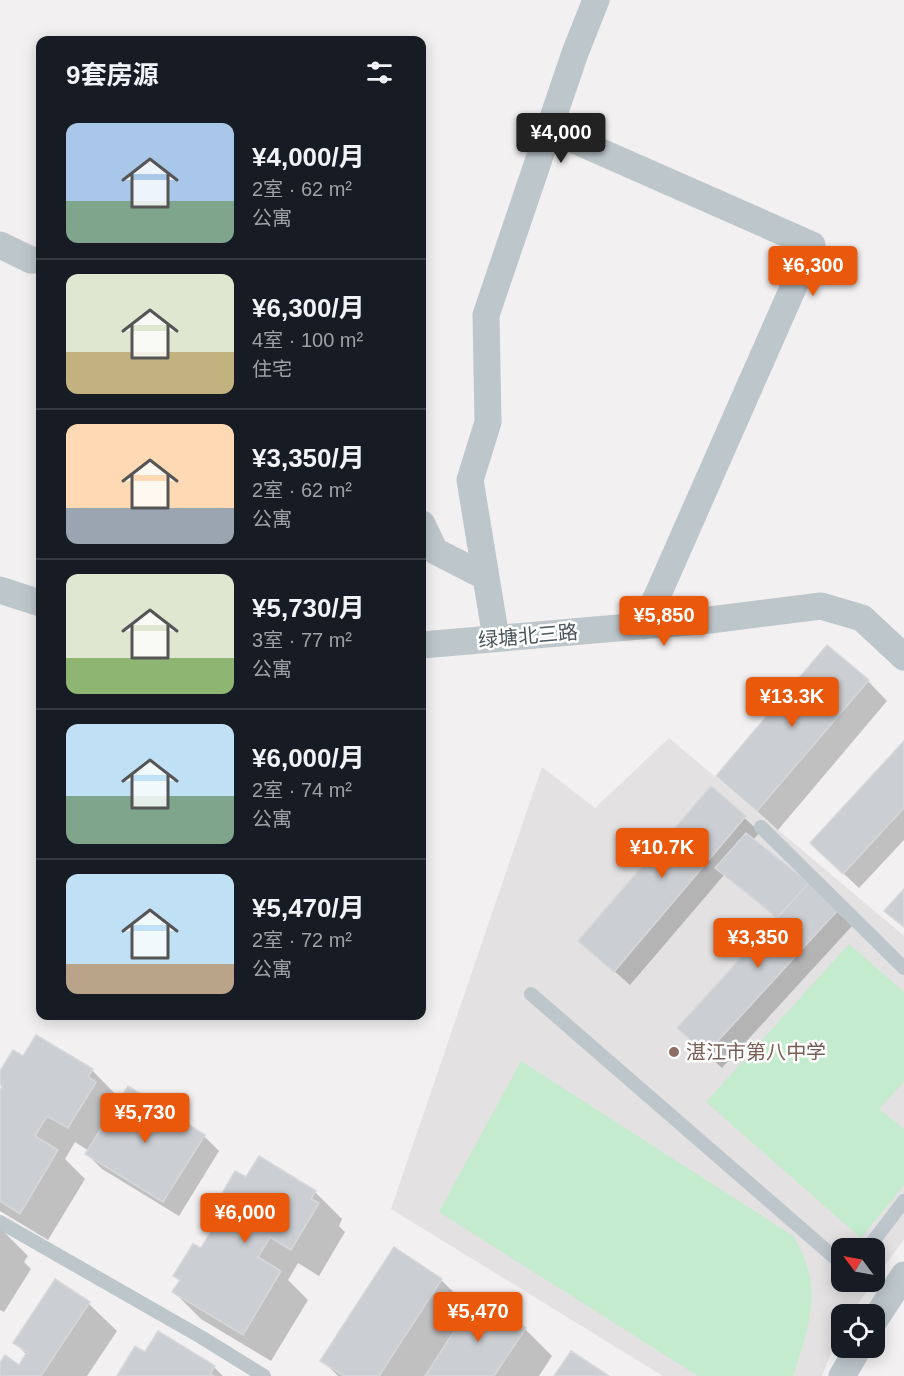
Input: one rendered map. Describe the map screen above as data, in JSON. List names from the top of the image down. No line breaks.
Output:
{"streets":{"street":["绿塘北三路"]},"places":["湛江市第八中学"],"north":"top left","page":{"heading":"9套房源","list":[{"name":"¥4,000/月","note":"2室 · 62 m² · 公寓"},{"name":"¥6,300/月","note":"4室 · 100 m² · 住宅"},{"name":"¥3,350/月","note":"2室 · 62 m² · 公寓"},{"name":"¥5,730/月","note":"3室 · 77 m² · 公寓"},{"name":"¥6,000/月","note":"2室 · 74 m² · 公寓"},{"name":"¥5,470/月","note":"2室 · 72 m² · 公寓"}],"price":["¥4,000","¥6,300","¥5,850","¥13.3K","¥10.7K","¥3,350","¥5,730","¥6,000","¥5,470"]}}
